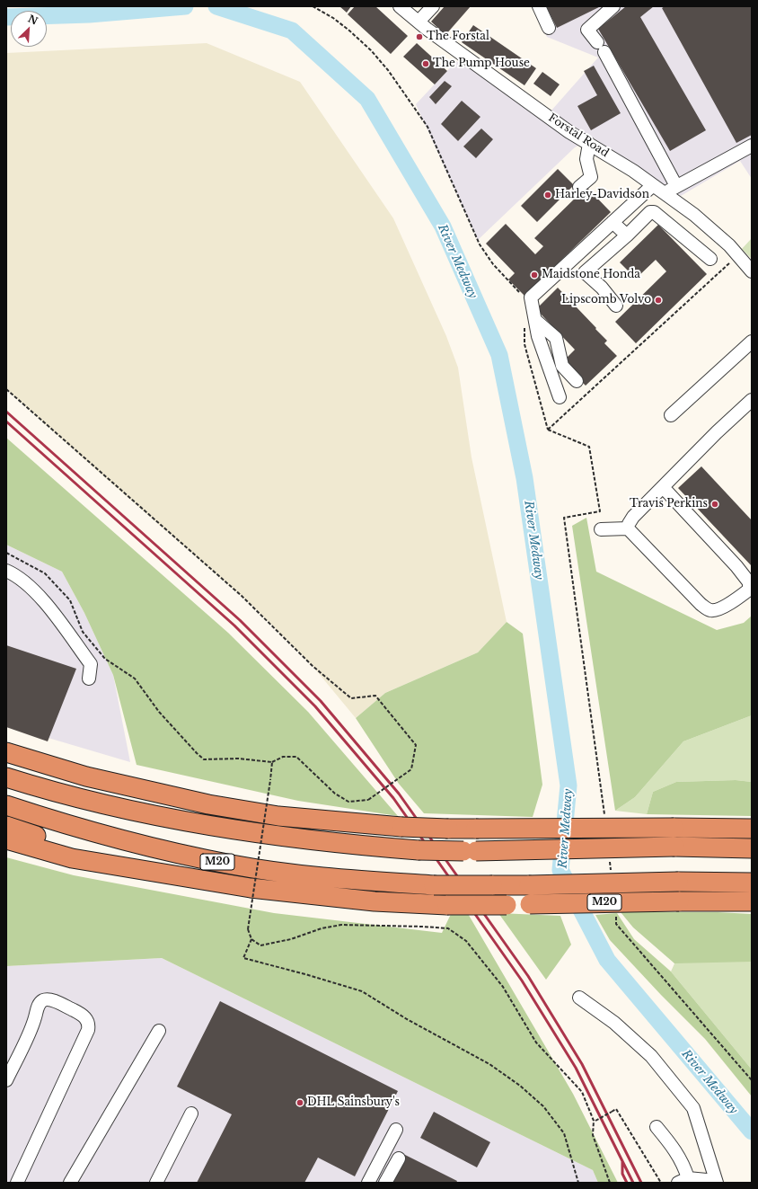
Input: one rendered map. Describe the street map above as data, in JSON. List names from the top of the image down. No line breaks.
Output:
{"streets":{"highway":["M20"],"street":["Forstal Road"]},"water":["River Medway"],"places":["The Forstal","The Pump House","Harley-Davidson","Maidstone Honda","Lipscomb Volvo","Travis Perkins","DHL Sainsbury's"],"north":"top right"}
